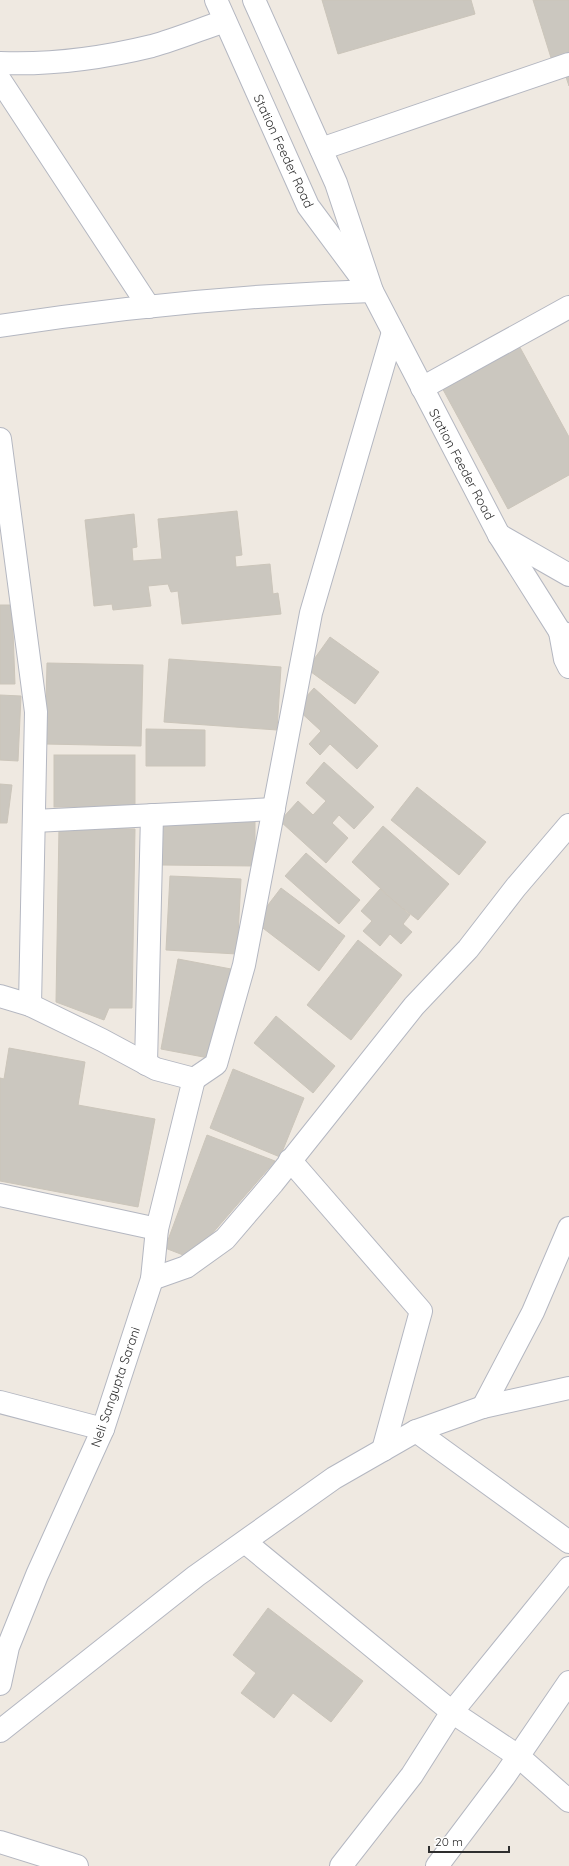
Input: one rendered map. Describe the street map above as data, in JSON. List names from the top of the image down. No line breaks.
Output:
{"streets":{"street":["Station Feeder Road","Neli Sangupta Sarani"]},"scale_bar":"20 m"}
